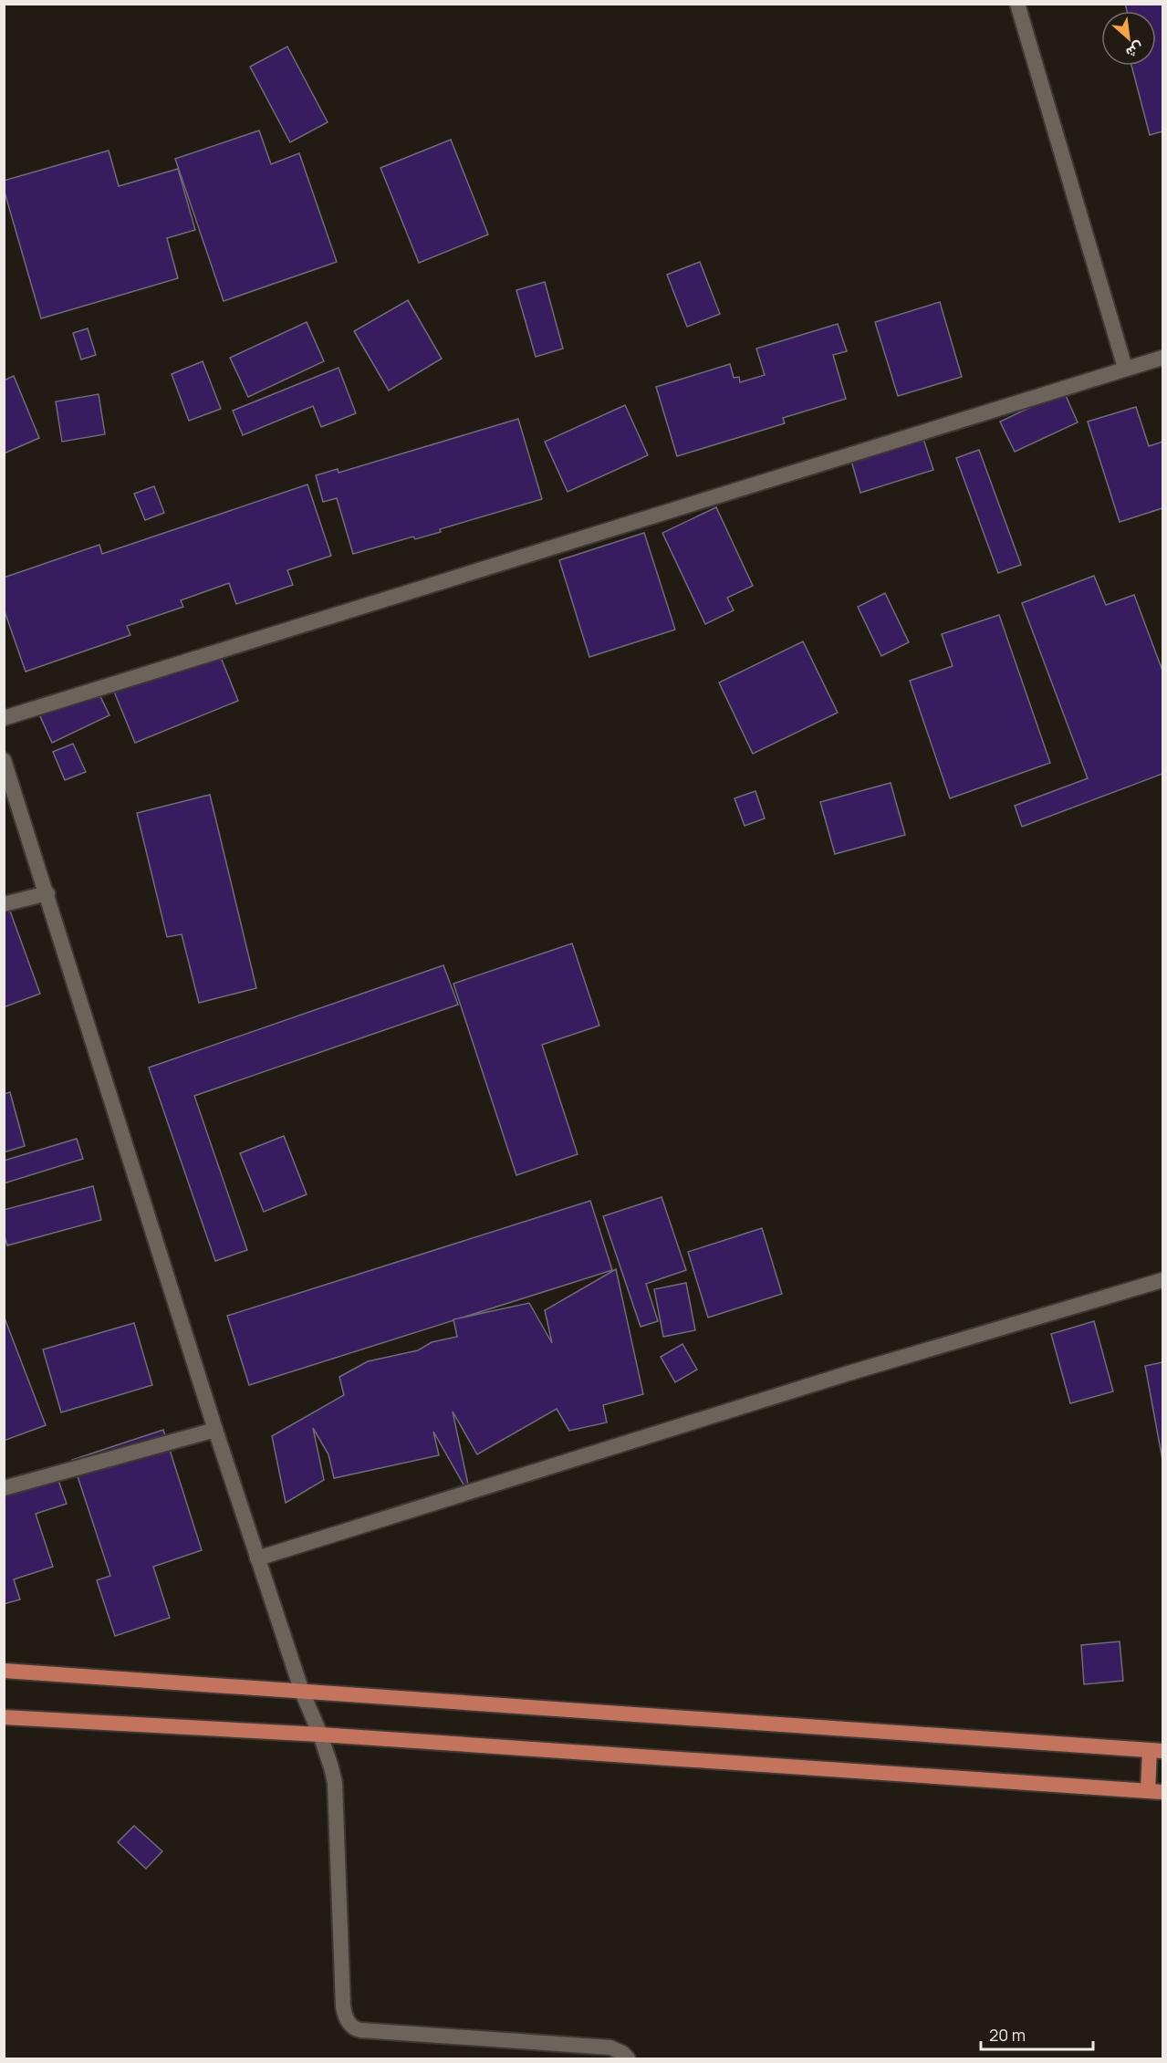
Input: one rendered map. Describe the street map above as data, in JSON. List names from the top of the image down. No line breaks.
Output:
{"scale_bar":"20 m","north":"bottom right"}
